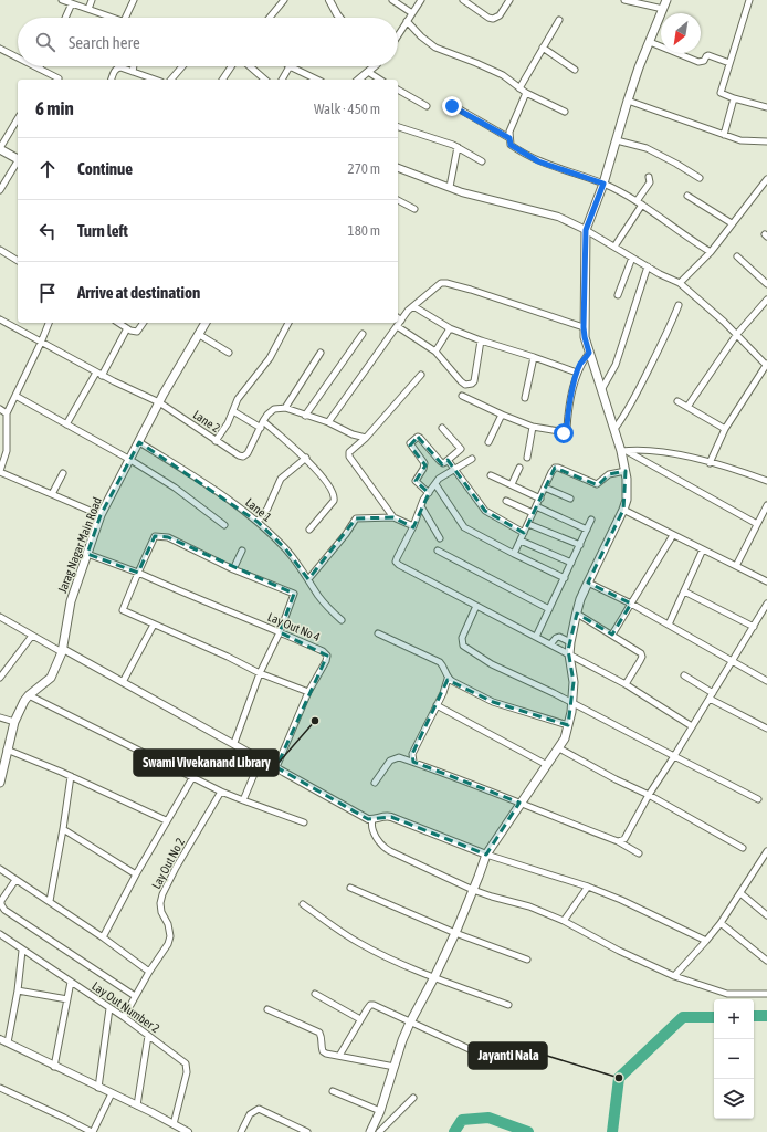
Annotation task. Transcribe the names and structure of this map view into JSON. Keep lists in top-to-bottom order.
{
  "streets": {
    "main road": ["Jarag Nagar Main Road"],
    "street": [
      "Lane 2",
      "Lane 1",
      "Lay Out No 4",
      "Lay Out No 2",
      "Lay Out Number 2"
    ]
  },
  "crossings": [
    ["Lane 2", "Jarag Nagar Main Road"],
    ["Lane 1", "Jarag Nagar Main Road"],
    ["Jarag Nagar Main Road", "Lay Out No 4"]
  ],
  "places": ["Swami Vivekanand Library", "Jayanti Nala"],
  "north": "bottom left",
  "page": {
    "search": "Search here",
    "heading": ["6 min", "Walk · 450 m"],
    "list": [
      ["Continue", "270 m"],
      ["Turn left", "180 m"],
      "Arrive at destination"
    ],
    "map_buttons": ["+", "−"]
  }
}
